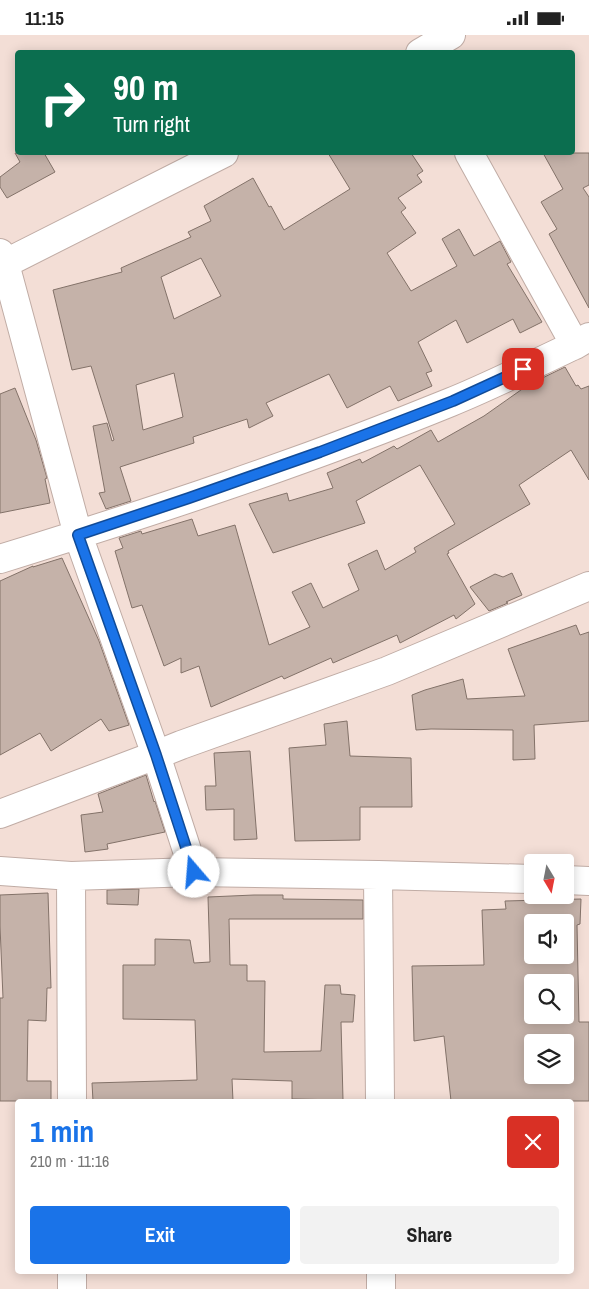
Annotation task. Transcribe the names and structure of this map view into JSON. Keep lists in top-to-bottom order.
{
  "north": "bottom",
  "page": {
    "status": "11:15",
    "turn": ["90 m", "Turn right"],
    "heading": ["1 min", "210 m · 11:16"],
    "buttons": ["Exit", "Share"]
  }
}
